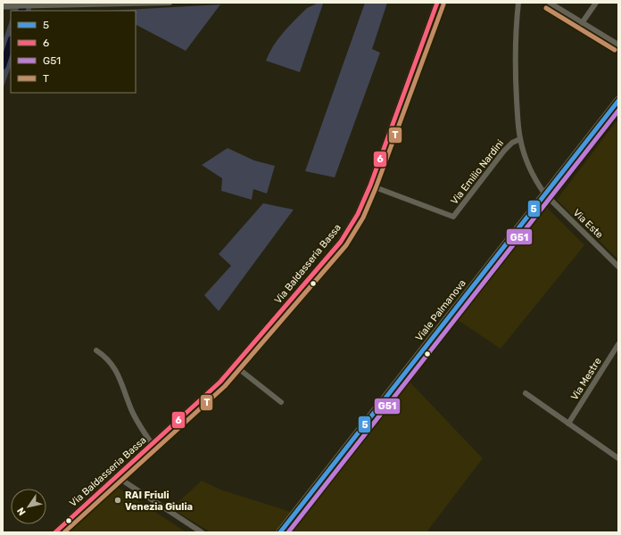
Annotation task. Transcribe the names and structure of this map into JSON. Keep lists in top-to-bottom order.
{
  "streets": {
    "main road": ["Viale Palmanova"],
    "street": [
      "Via Emilio Nardini",
      "Via Este",
      "Via Baldasseria Bassa",
      "Via Mestre"
    ]
  },
  "crossings": [
    ["Via Emilio Nardini", "Via Baldasseria Bassa"],
    ["Via Este", "Viale Palmanova"]
  ],
  "places": ["RAI Friuli Venezia Giulia"],
  "lines": [
    "transit line 6",
    "transit line T",
    "transit line 5",
    "transit line G51"
  ],
  "legend": [
    "5",
    "6",
    "G51",
    "T"
  ],
  "north": "bottom left"
}
